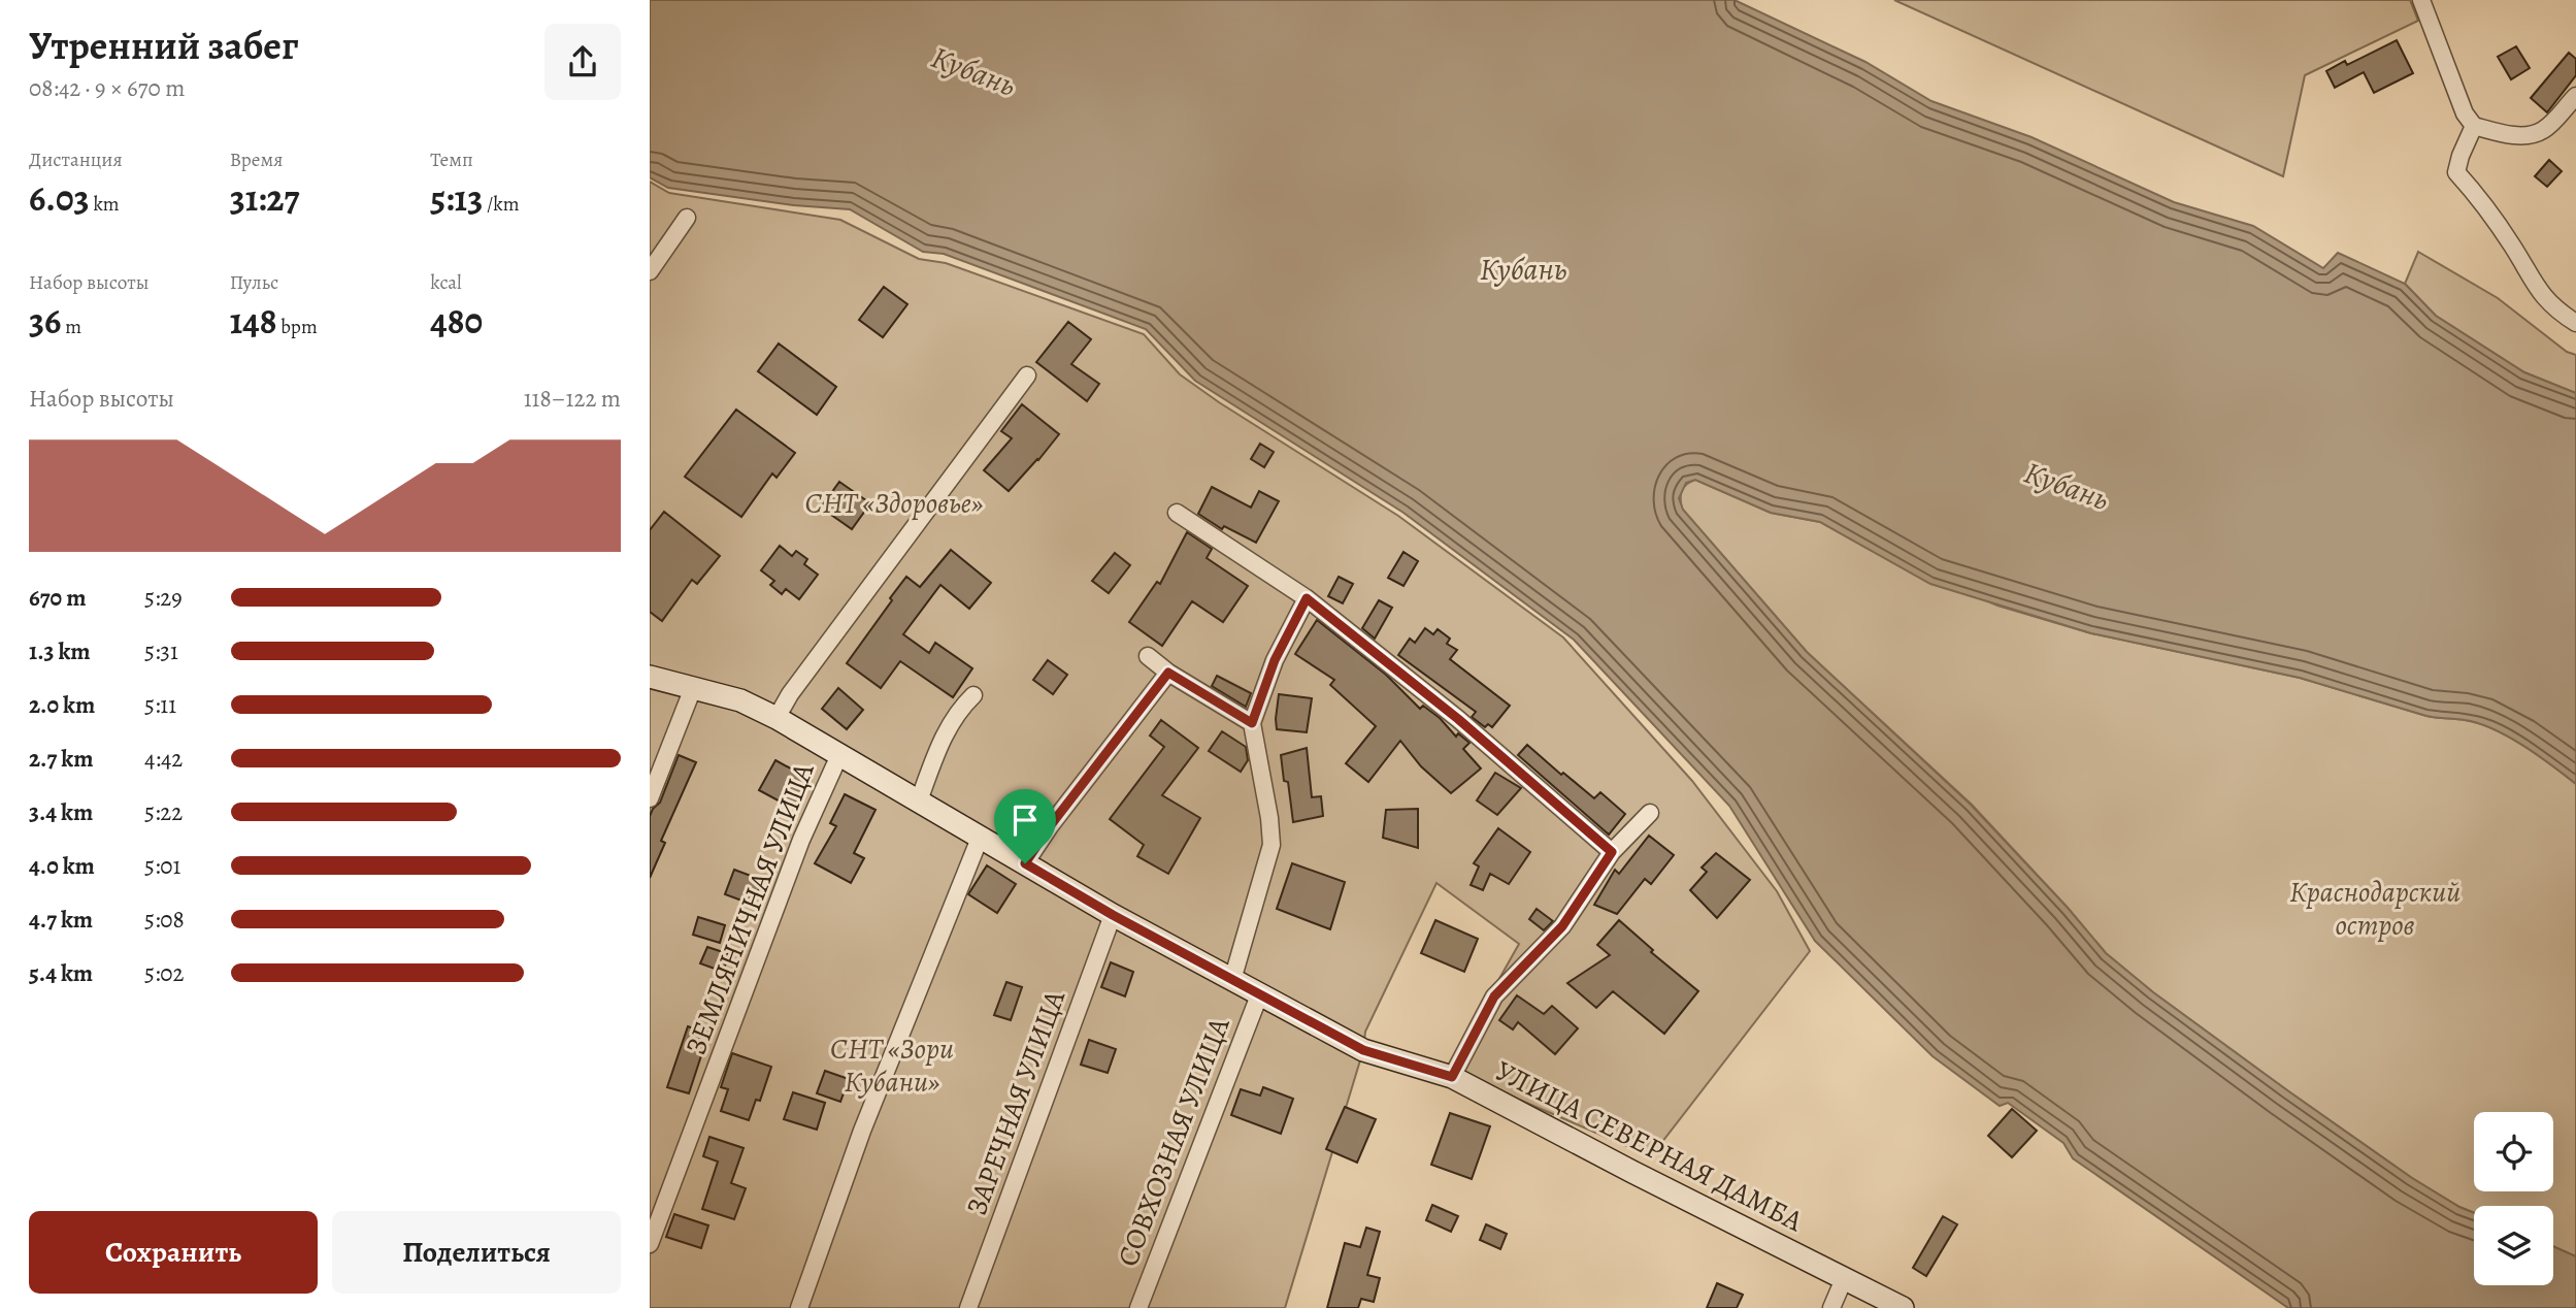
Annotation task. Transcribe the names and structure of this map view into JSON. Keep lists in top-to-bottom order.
{
  "streets": {
    "street": [
      "ЗЕМЛЯНИЧНАЯ УЛИЦА",
      "ЗАРЕЧНАЯ УЛИЦА",
      "СОВХОЗНАЯ УЛИЦА",
      "УЛИЦА СЕВЕРНАЯ ДАМБА"
    ]
  },
  "crossings": [
    ["ЗЕМЛЯНИЧНАЯ УЛИЦА", "УЛИЦА СЕВЕРНАЯ ДАМБА"],
    ["ЗАРЕЧНАЯ УЛИЦА", "УЛИЦА СЕВЕРНАЯ ДАМБА"],
    ["СОВХОЗНАЯ УЛИЦА", "УЛИЦА СЕВЕРНАЯ ДАМБА"]
  ],
  "water": ["Кубань"],
  "parks": ["СНТ «Здоровье»", "Краснодарский остров", "СНТ «Зори Кубани»"],
  "page": {
    "heading": ["Утренний забег", "08:42 · 9 × 670 m"],
    "stats": [
      ["Дистанция", "6.03 km"],
      ["Время", "31:27"],
      ["Темп", "5:13 /km"],
      ["Набор высоты", "36 m"],
      ["Пульс", "148 bpm"],
      ["kcal", "480"]
    ],
    "chart": ["Набор высоты", "118–122 m"],
    "list": [
      {
        "name": "670 m",
        "note": "5:29"
      },
      {
        "name": "1.3 km",
        "note": "5:31"
      },
      {
        "name": "2.0 km",
        "note": "5:11"
      },
      {
        "name": "2.7 km",
        "note": "4:42"
      },
      {
        "name": "3.4 km",
        "note": "5:22"
      },
      {
        "name": "4.0 km",
        "note": "5:01"
      },
      {
        "name": "4.7 km",
        "note": "5:08"
      },
      {
        "name": "5.4 km",
        "note": "5:02"
      }
    ],
    "buttons": ["Сохранить", "Поделиться"]
  }
}
